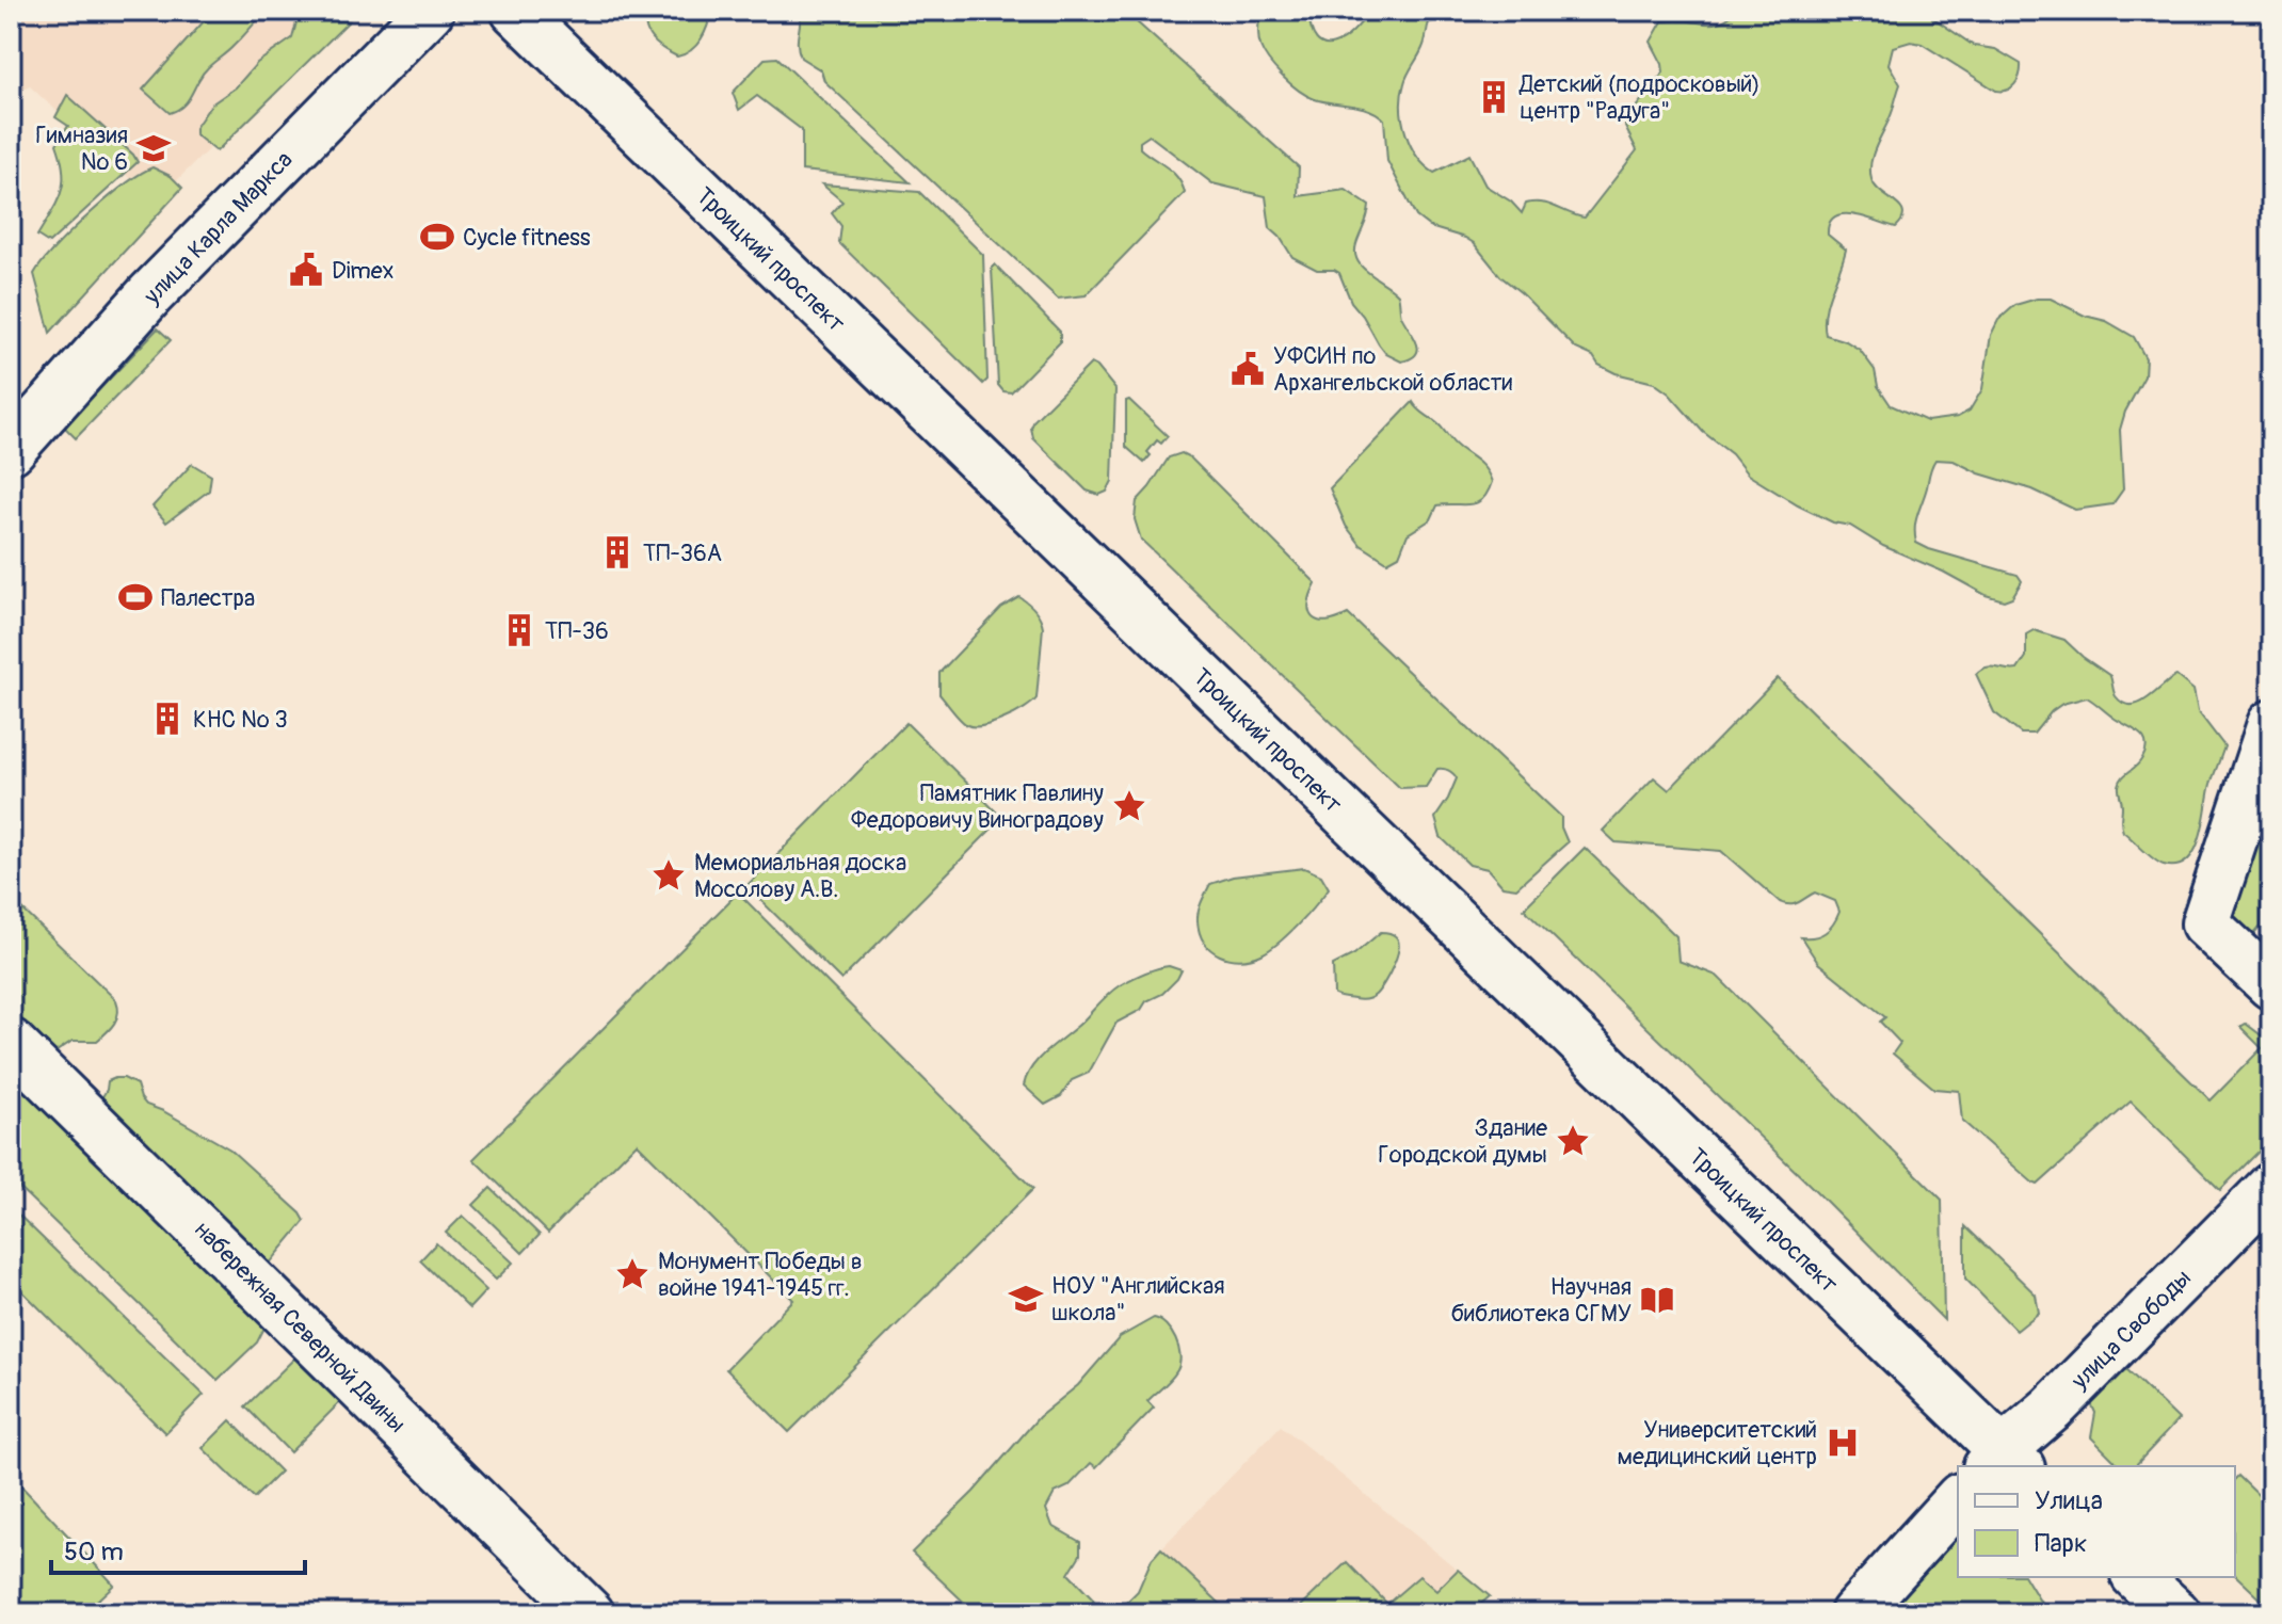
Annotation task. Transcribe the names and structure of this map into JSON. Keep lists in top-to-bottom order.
{
  "streets": {
    "street": [
      "улица Карла Маркса",
      "Троицкий проспект",
      "набережная Северной Двины",
      "улица Свободы"
    ]
  },
  "crossings": [
    ["Троицкий проспект", "улица Свободы"]
  ],
  "places": {
    "building": [
      "Детский (подросковый) центр \"Радуга\"",
      "ТП-36А",
      "ТП-36",
      "КНС № 3"
    ],
    "school or university": ["Гимназия № 6", "НОУ \"Английская школа\""],
    "sports": ["Cycle fitness", "Палестра"],
    "public building": ["Dimex", "УФСИН по Архангельской области"],
    "place": [
      "Памятник Павлину Федоровичу Виноградову",
      "Мемориальная доска Мосолову А.В.",
      "Здание Городской думы",
      "Монумент Победы в войне 1941-1945 гг."
    ],
    "library": ["Научная библиотека СГМУ"],
    "hospital": ["Университетский медицинский центр"]
  },
  "legend": ["Улица", "Парк"],
  "scale_bar": "50 m"
}
